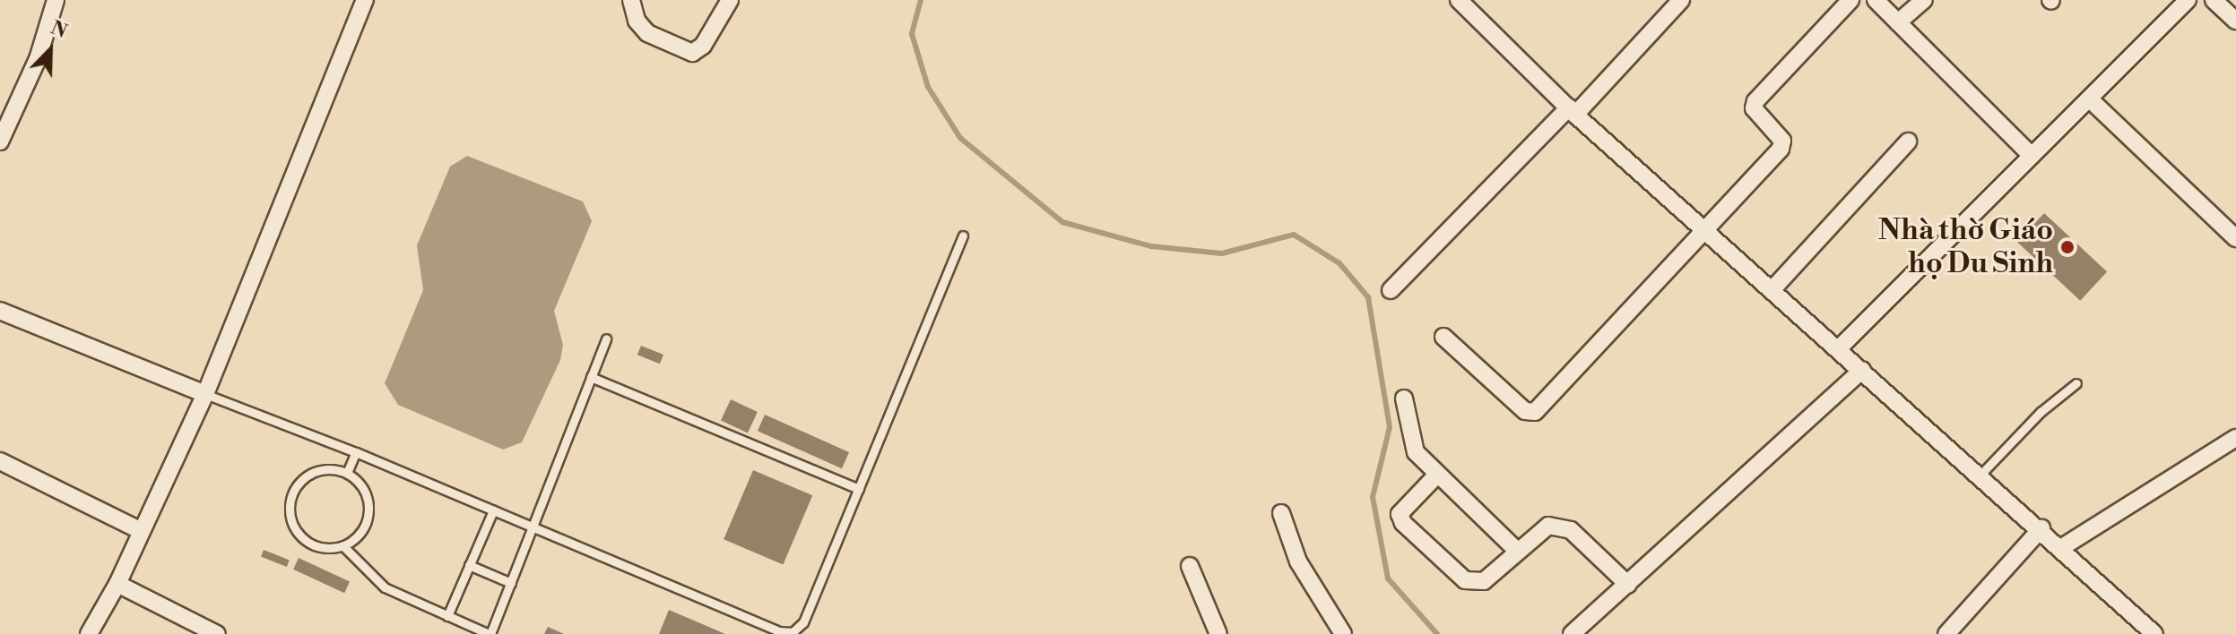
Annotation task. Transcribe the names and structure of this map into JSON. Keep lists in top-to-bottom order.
{
  "places": ["Nhà thờ Giáo họ Du Sinh"],
  "north": "top right"
}
